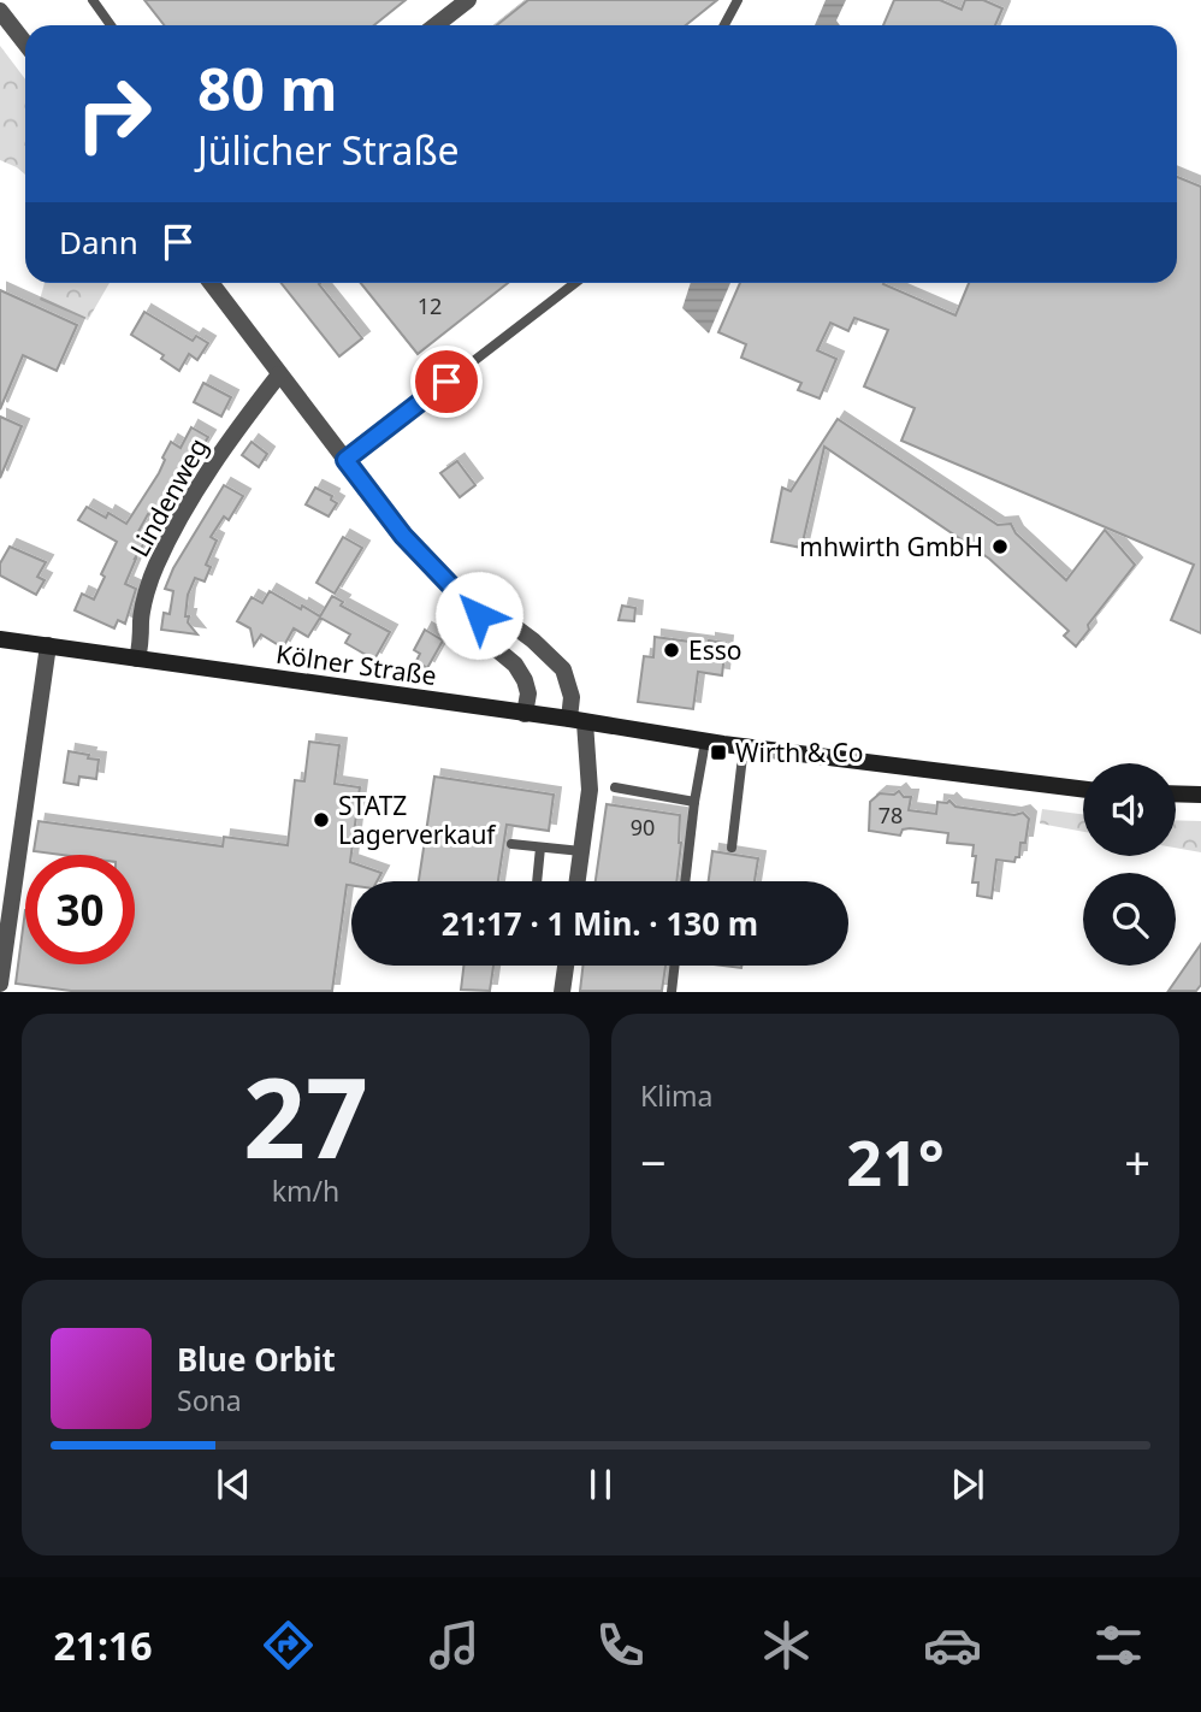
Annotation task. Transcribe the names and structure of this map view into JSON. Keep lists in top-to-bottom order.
{
  "streets": {
    "main road": ["Kölner Straße"],
    "street": ["Lindenweg"]
  },
  "crossings": [
    ["Lindenweg", "Kölner Straße"]
  ],
  "places": {
    "other": ["mhwirth GmbH", "Esso", "STATZ Lagerverkauf"],
    "transit": ["Wirth & Co"]
  },
  "house_numbers": ["12", "78", "90"],
  "page": {
    "turn": ["80 m", "Jülicher Straße"],
    "then": "Dann",
    "limit": "30",
    "trip": "21:17 · 1 Min. · 130 m",
    "tile": [
      ["27", "km/h"],
      "Klima"
    ],
    "heat": ["−", "21°", "+"],
    "song": ["Blue Orbit", "Sona"],
    "tabs": "21:16"
  }
}
